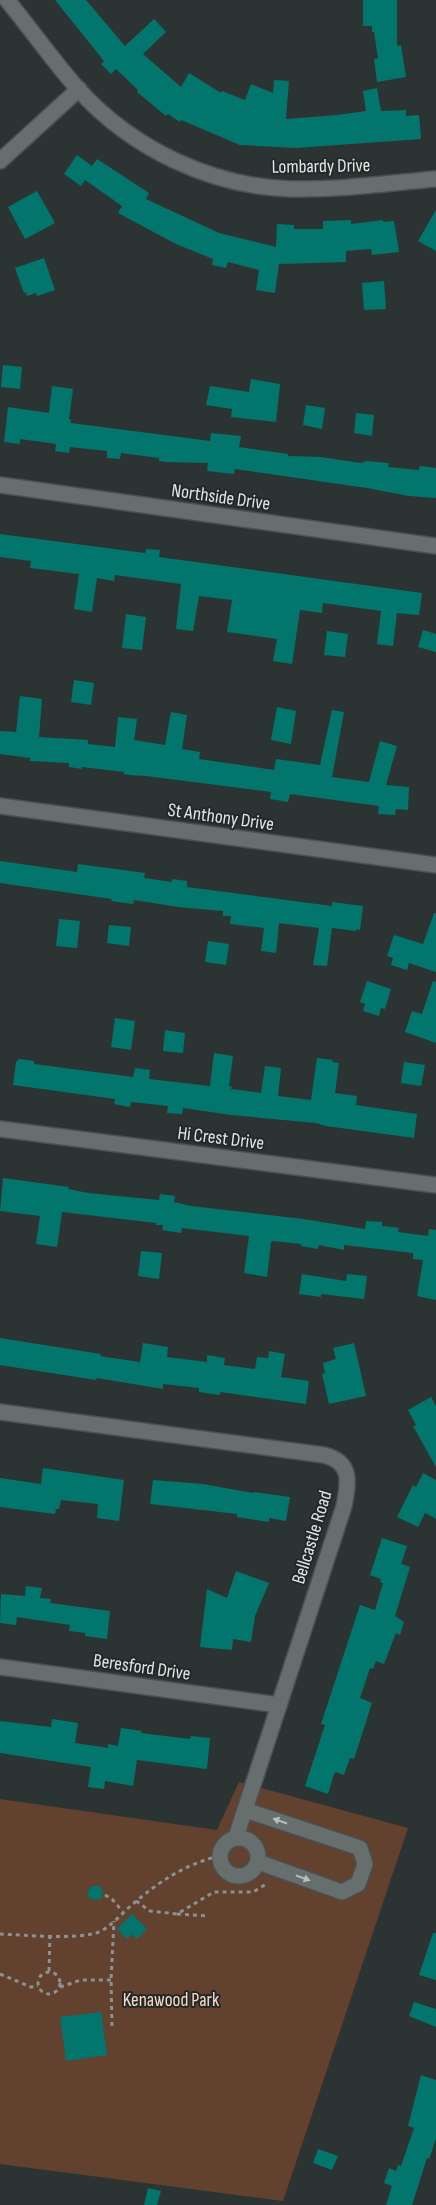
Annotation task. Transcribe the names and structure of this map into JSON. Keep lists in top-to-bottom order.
{
  "streets": {
    "street": [
      "Lombardy Drive",
      "Northside Drive",
      "St Anthony Drive",
      "Hi Crest Drive",
      "Bellcastle Road",
      "Beresford Drive"
    ]
  },
  "crossings": [
    ["Bellcastle Road", "Beresford Drive"]
  ],
  "parks": ["Kenawood Park"]
}
